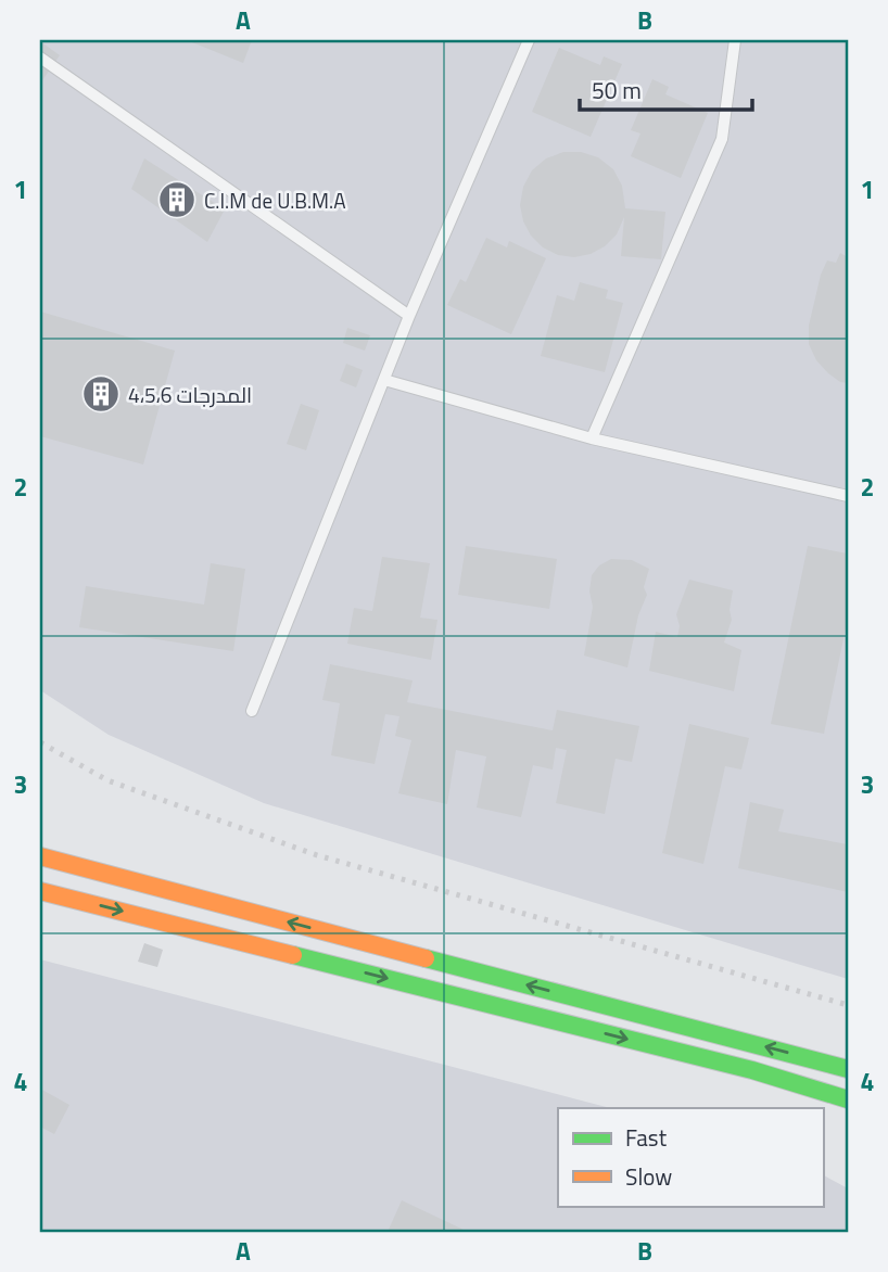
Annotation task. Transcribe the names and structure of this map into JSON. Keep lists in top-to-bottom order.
{
  "places": {
    "building": ["C.I.M de U.B.M.A", "المدرجات 4،5،6"]
  },
  "legend": ["Fast", "Slow"],
  "scale_bar": "50 m",
  "grid": {
    "columns": ["A", "B"],
    "rows": [
      "1",
      "2",
      "3",
      "4"
    ]
  }
}
